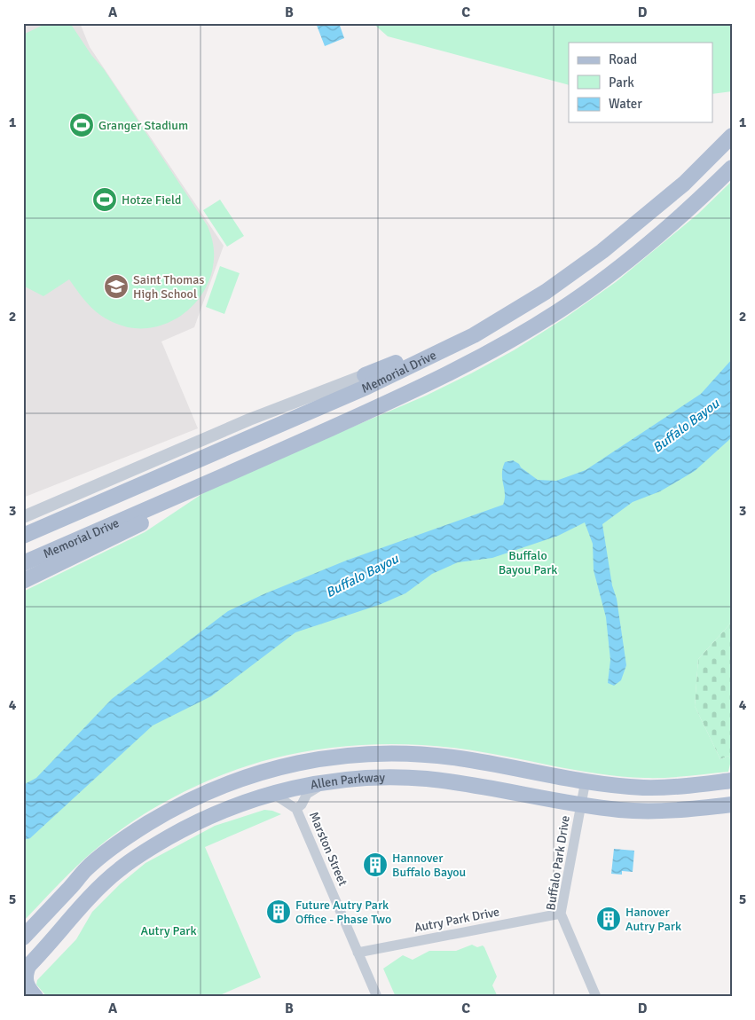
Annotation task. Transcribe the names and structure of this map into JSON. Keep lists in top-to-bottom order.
{
  "streets": {
    "main road": ["Memorial Drive", "Allen Parkway"],
    "street": ["Marston Street", "Buffalo Park Drive", "Autry Park Drive"]
  },
  "crossings": [
    ["Allen Parkway", "Buffalo Park Drive"],
    ["Marston Street", "Autry Park Drive"],
    ["Buffalo Park Drive", "Autry Park Drive"]
  ],
  "water": ["Buffalo Bayou"],
  "parks": ["Buffalo Bayou Park", "Autry Park"],
  "places": {
    "sports": ["Granger Stadium", "Hotze Field"],
    "school or university": ["Saint Thomas High School"],
    "building": ["Hannover Buffalo Bayou", "Future Autry Park Office - Phase Two", "Hanover Autry Park"]
  },
  "legend": ["Road", "Park", "Water"],
  "grid": {
    "columns": [
      "A",
      "B",
      "C",
      "D"
    ],
    "rows": [
      "1",
      "2",
      "3",
      "4",
      "5"
    ]
  }
}
